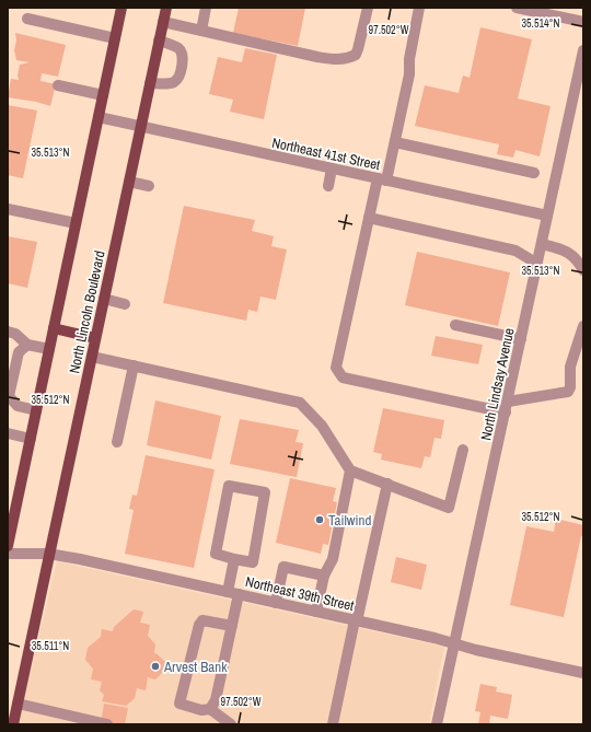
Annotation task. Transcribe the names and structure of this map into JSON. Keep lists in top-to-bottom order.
{
  "streets": {
    "main road": ["North Lincoln Boulevard"],
    "street": ["Northeast 41st Street", "North Lindsay Avenue", "Northeast 39th Street"]
  },
  "crossings": [
    ["Northeast 41st Street", "North Lincoln Boulevard"],
    ["Northeast 41st Street", "North Lindsay Avenue"],
    ["North Lincoln Boulevard", "Northeast 39th Street"],
    ["North Lindsay Avenue", "Northeast 39th Street"]
  ],
  "places": ["Tailwind", "Arvest Bank"],
  "coordinates": [
    "35.514°N",
    "97.502°W",
    "35.513°N",
    "35.512°N",
    "35.511°N"
  ]
}
